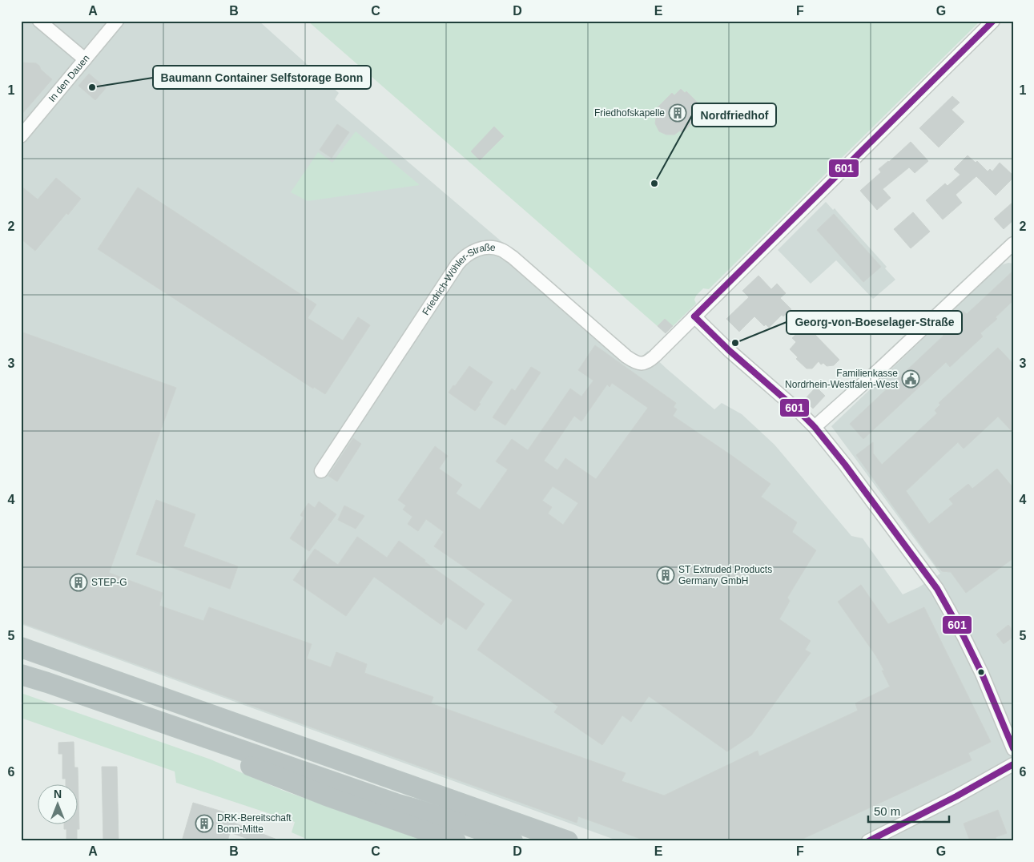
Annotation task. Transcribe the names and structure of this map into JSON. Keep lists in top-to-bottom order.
{
  "streets": {
    "street": ["In den Dauen", "Friedrich-Wöhler-Straße"]
  },
  "places": {
    "other": ["Baumann Container Selfstorage Bonn", "Nordfriedhof", "Georg-von-Boeselager-Straße"],
    "building": [
      "Friedhofskapelle",
      "ST Extruded Products Germany GmbH",
      "STEP-G",
      "DRK-Bereitschaft Bonn-Mitte"
    ],
    "public building": ["Familienkasse Nordrhein-Westfalen-West"]
  },
  "lines": ["transit line 601"],
  "scale_bar": "50 m",
  "north": "top",
  "grid": {
    "columns": [
      "A",
      "B",
      "C",
      "D",
      "E",
      "F",
      "G"
    ],
    "rows": [
      "1",
      "2",
      "3",
      "4",
      "5",
      "6"
    ]
  }
}
